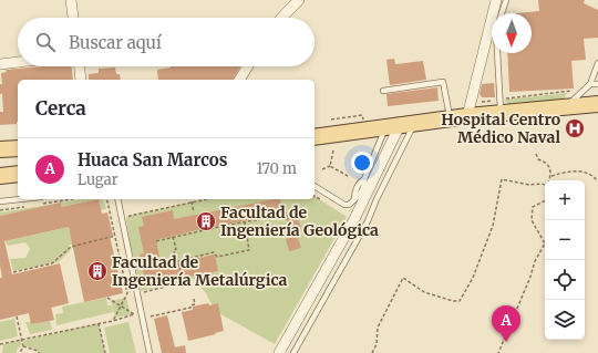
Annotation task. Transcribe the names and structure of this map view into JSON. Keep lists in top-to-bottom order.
{
  "places": {
    "hospital": ["Hospital Centro Médico Naval"],
    "building": ["Facultad de Ingeniería Geológica", "Facultad de Ingeniería Metalúrgica"]
  },
  "north": "bottom",
  "page": {
    "search": "Buscar aquí",
    "heading": "Cerca",
    "list": [
      {
        "mark": "A",
        "name": "Huaca San Marcos",
        "note": "Lugar",
        "value": "170 m"
      }
    ],
    "map_buttons": ["+", "−"],
    "pins": "A"
  }
}
